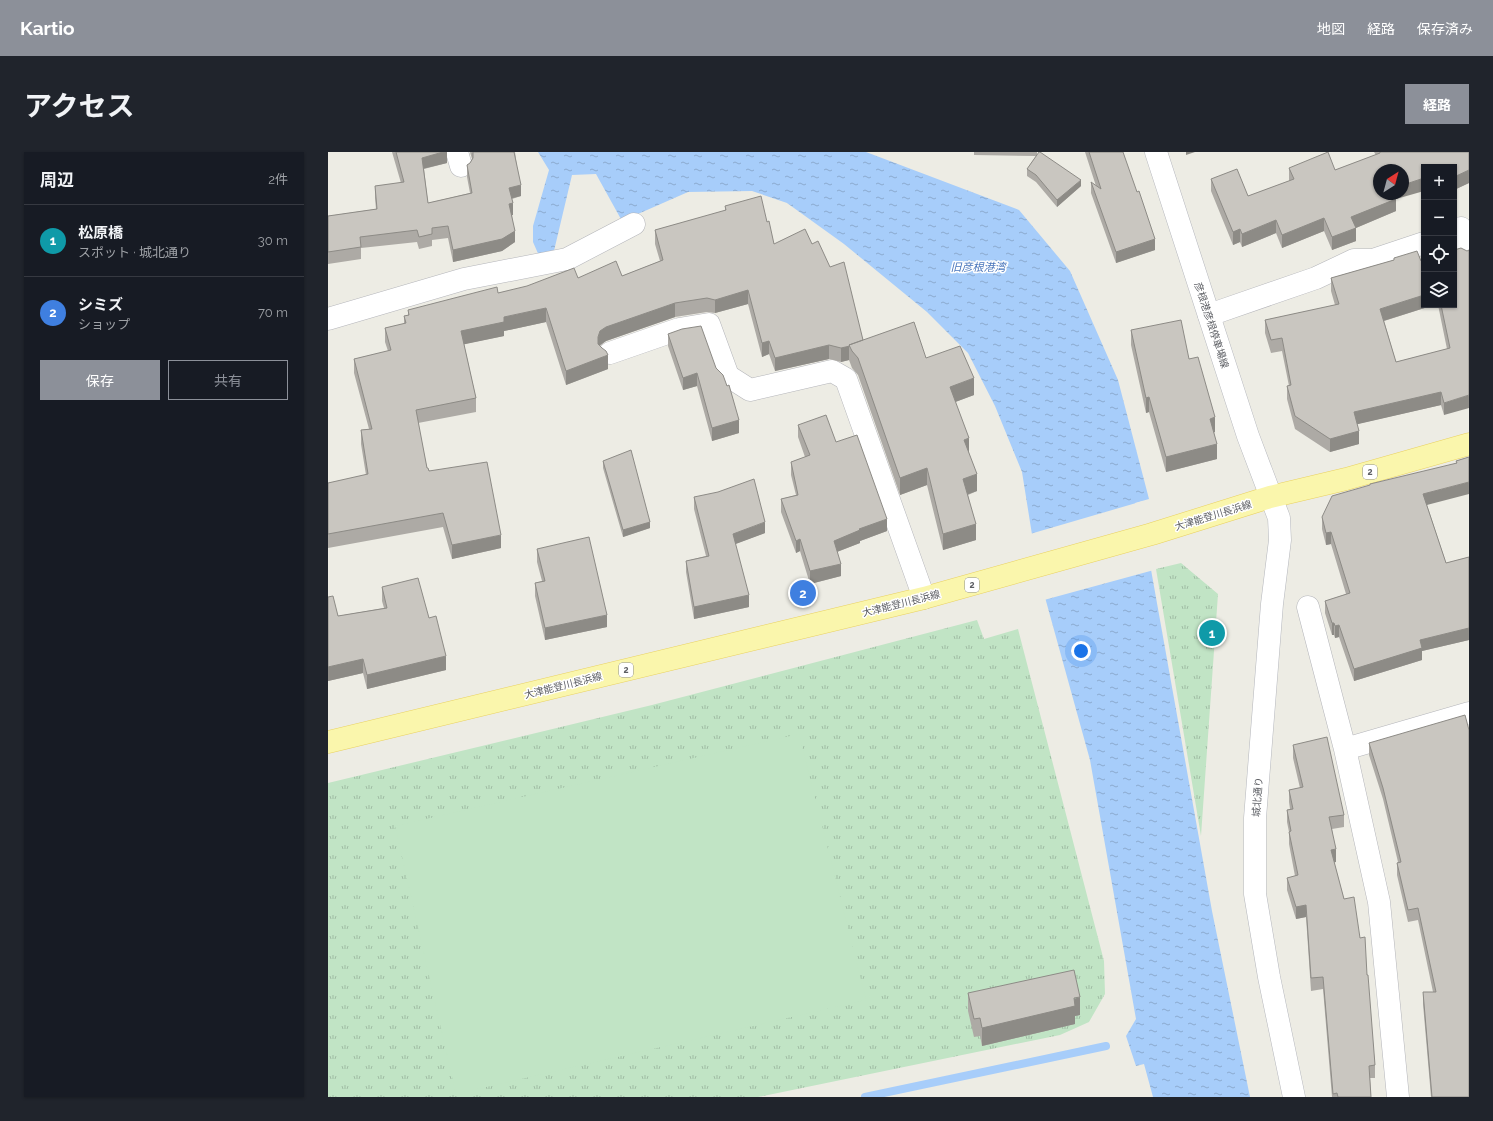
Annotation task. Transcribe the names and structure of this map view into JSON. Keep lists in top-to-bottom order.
{
  "streets": {
    "main road": ["2", "大津能登川長浜線"],
    "street": ["彦根港彦根停車場線", "城北通り"]
  },
  "crossings": [
    ["彦根港彦根停車場線", "大津能登川長浜線"],
    ["彦根港彦根停車場線", "城北通り"],
    ["大津能登川長浜線", "城北通り"]
  ],
  "water": ["旧彦根港湾"],
  "north": "top right",
  "page": {
    "header": "Kartio",
    "nav": ["地図", "経路", "保存済み"],
    "title": "アクセス",
    "buttons": [
      "経路",
      ["保存", "共有"]
    ],
    "heading": ["周辺", "2件"],
    "map_buttons": ["+", "−"],
    "list": [
      {
        "mark": "1",
        "name": "松原橋",
        "note": "スポット · 城北通り",
        "value": "30 m"
      },
      {
        "mark": "2",
        "name": "シミズ",
        "note": "ショップ",
        "value": "70 m"
      }
    ],
    "pins": ["2", "1"]
  }
}
